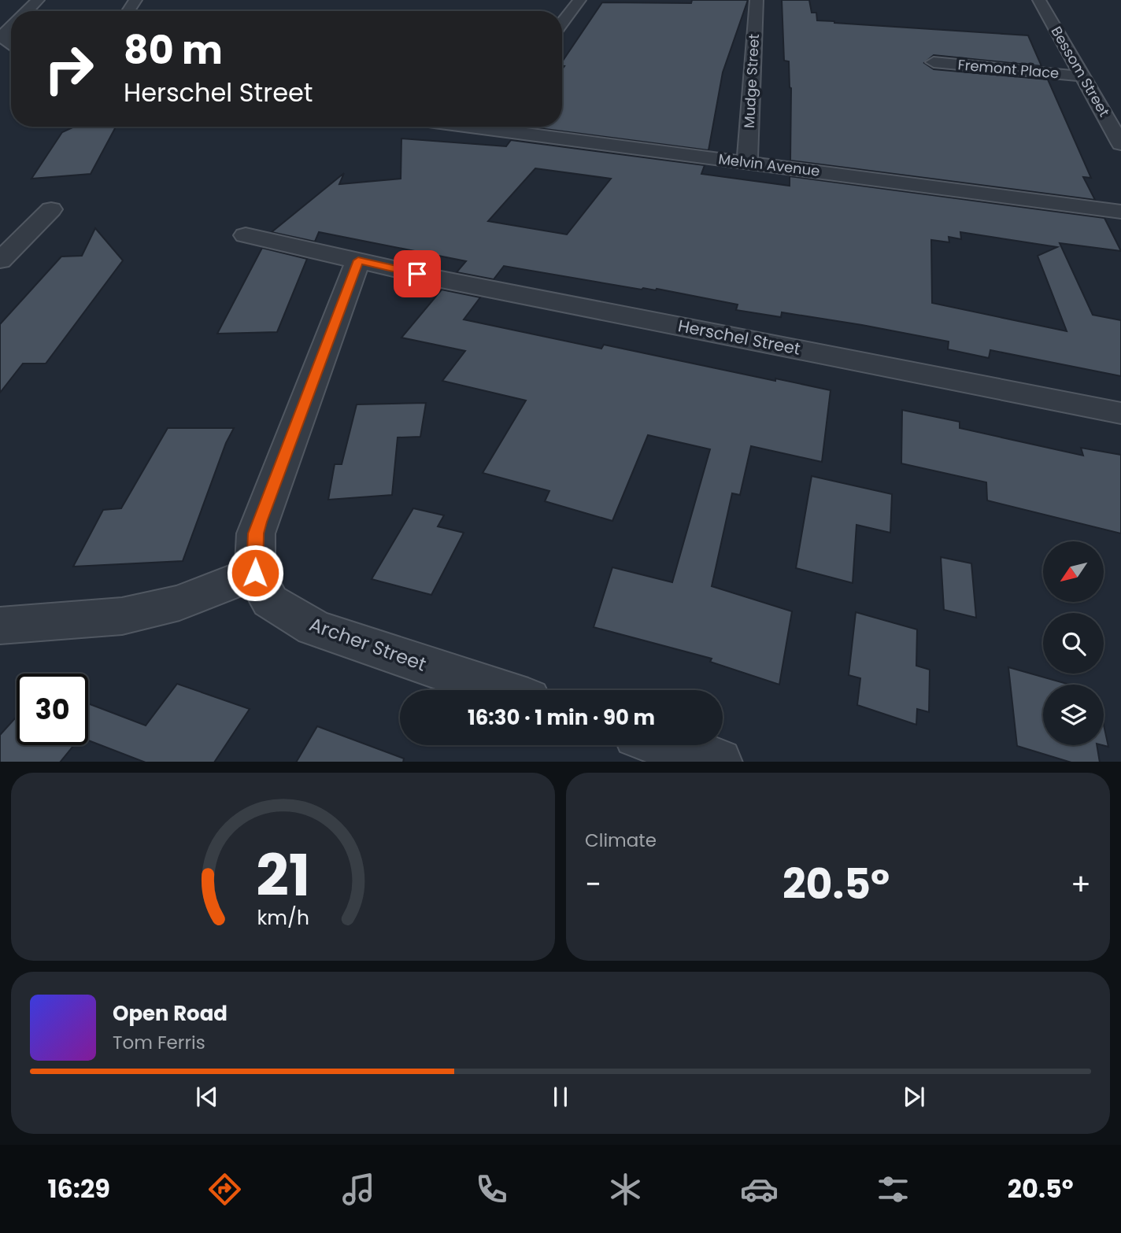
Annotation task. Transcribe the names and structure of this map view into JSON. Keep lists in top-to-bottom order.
{
  "streets": {
    "street": [
      "Fremont Place",
      "Bessom Street",
      "Mudge Street",
      "Melvin Avenue",
      "Herschel Street",
      "Archer Street"
    ]
  },
  "crossings": [
    ["Fremont Place", "Bessom Street"],
    ["Mudge Street", "Melvin Avenue"]
  ],
  "north": "bottom left",
  "page": {
    "turn": ["80 m", "Herschel Street"],
    "limit": "30",
    "trip": "16:30 · 1 min · 90 m",
    "tile": "Climate",
    "heat": ["−", "20.5°", "+"],
    "song": ["Open Road", "Tom Ferris"],
    "tabs": ["16:29", "20.5°"],
    "gauge": ["21", "km/h"]
  }
}
